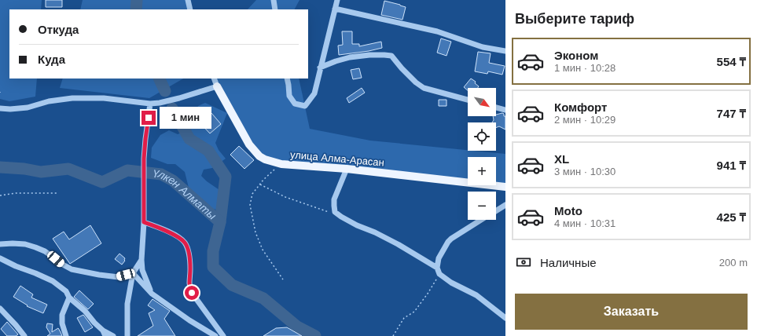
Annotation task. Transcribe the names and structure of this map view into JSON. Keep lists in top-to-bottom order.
{
  "streets": {
    "main road": ["улица Алма-Арасан"]
  },
  "water": ["Үлкен Алматы"],
  "north": "bottom right",
  "page": {
    "heading": "Выберите тариф",
    "banner": ["Откуда", "Куда"],
    "list": [
      {
        "name": "Эконом",
        "note": "1 мин · 10:28",
        "value": "554 ₸"
      },
      {
        "name": "Комфорт",
        "note": "2 мин · 10:29",
        "value": "747 ₸"
      },
      {
        "name": "XL",
        "note": "3 мин · 10:30",
        "value": "941 ₸"
      },
      {
        "name": "Moto",
        "note": "4 мин · 10:31",
        "value": "425 ₸"
      }
    ],
    "map_buttons": ["+", "−"],
    "bubble": "1 мин",
    "pay": ["Наличные", "200 m"],
    "buttons": "Заказать"
  }
}
